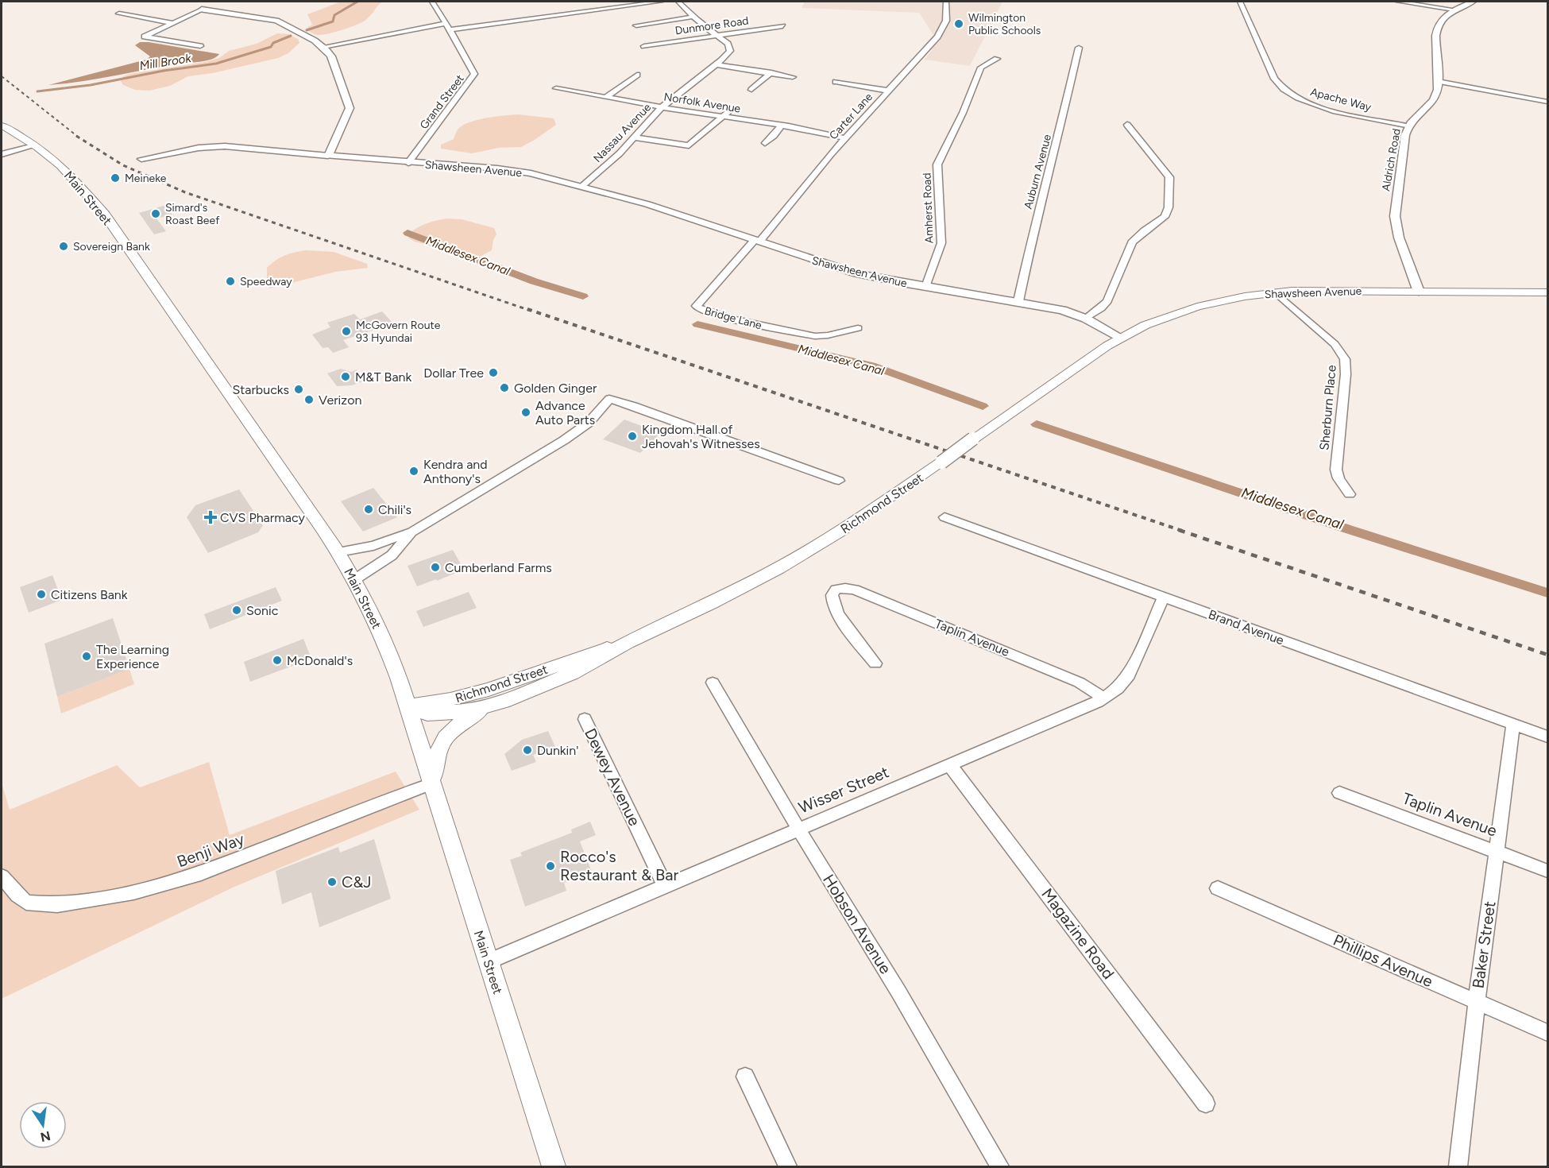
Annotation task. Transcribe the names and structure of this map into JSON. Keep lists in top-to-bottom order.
{
  "streets": {
    "main road": ["Shawsheen Avenue", "Main Street", "Richmond Street"],
    "street": [
      "Dunmore Road",
      "Apache Way",
      "Grand Street",
      "Norfolk Avenue",
      "Carter Lane",
      "Nassau Avenue",
      "Aldrich Road",
      "Auburn Avenue",
      "Amherst Road",
      "Bridge Lane",
      "Sherburn Place",
      "Brand Avenue",
      "Taplin Avenue",
      "Dewey Avenue",
      "Wisser Street",
      "Benji Way",
      "Hobson Avenue",
      "Magazine Road",
      "Baker Street",
      "Phillips Avenue"
    ]
  },
  "crossings": [
    ["Dunmore Road", "Nassau Avenue"],
    ["Apache Way", "Aldrich Road"],
    ["Grand Street", "Shawsheen Avenue"],
    ["Norfolk Avenue", "Carter Lane"],
    ["Norfolk Avenue", "Nassau Avenue"],
    ["Carter Lane", "Shawsheen Avenue"],
    ["Carter Lane", "Bridge Lane"],
    ["Nassau Avenue", "Shawsheen Avenue"],
    ["Aldrich Road", "Shawsheen Avenue"],
    ["Shawsheen Avenue", "Auburn Avenue"],
    ["Shawsheen Avenue", "Amherst Road"],
    ["Shawsheen Avenue", "Bridge Lane"],
    ["Shawsheen Avenue", "Sherburn Place"],
    ["Shawsheen Avenue", "Richmond Street"],
    ["Main Street", "Richmond Street"],
    ["Main Street", "Wisser Street"],
    ["Main Street", "Benji Way"],
    ["Brand Avenue", "Wisser Street"],
    ["Brand Avenue", "Baker Street"],
    ["Taplin Avenue", "Wisser Street"],
    ["Taplin Avenue", "Baker Street"],
    ["Dewey Avenue", "Wisser Street"],
    ["Wisser Street", "Hobson Avenue"],
    ["Wisser Street", "Magazine Road"],
    ["Baker Street", "Phillips Avenue"]
  ],
  "water": ["Mill Brook", "Middlesex Canal"],
  "places": {
    "other": [
      "Wilmington Public Schools",
      "Meineke",
      "Simard's Roast Beef",
      "Sovereign Bank",
      "Speedway",
      "McGovern Route 93 Hyundai",
      "Dollar Tree",
      "M&T Bank",
      "Golden Ginger",
      "Starbucks",
      "Verizon",
      "Advance Auto Parts",
      "Kingdom Hall of Jehovah's Witnesses",
      "Kendra and Anthony's",
      "Chili's",
      "Cumberland Farms",
      "Citizens Bank",
      "Sonic",
      "The Learning Experience",
      "McDonald's",
      "Dunkin'",
      "Rocco's Restaurant & Bar",
      "C&J"
    ],
    "health": ["CVS Pharmacy"]
  },
  "north": "bottom"
}
